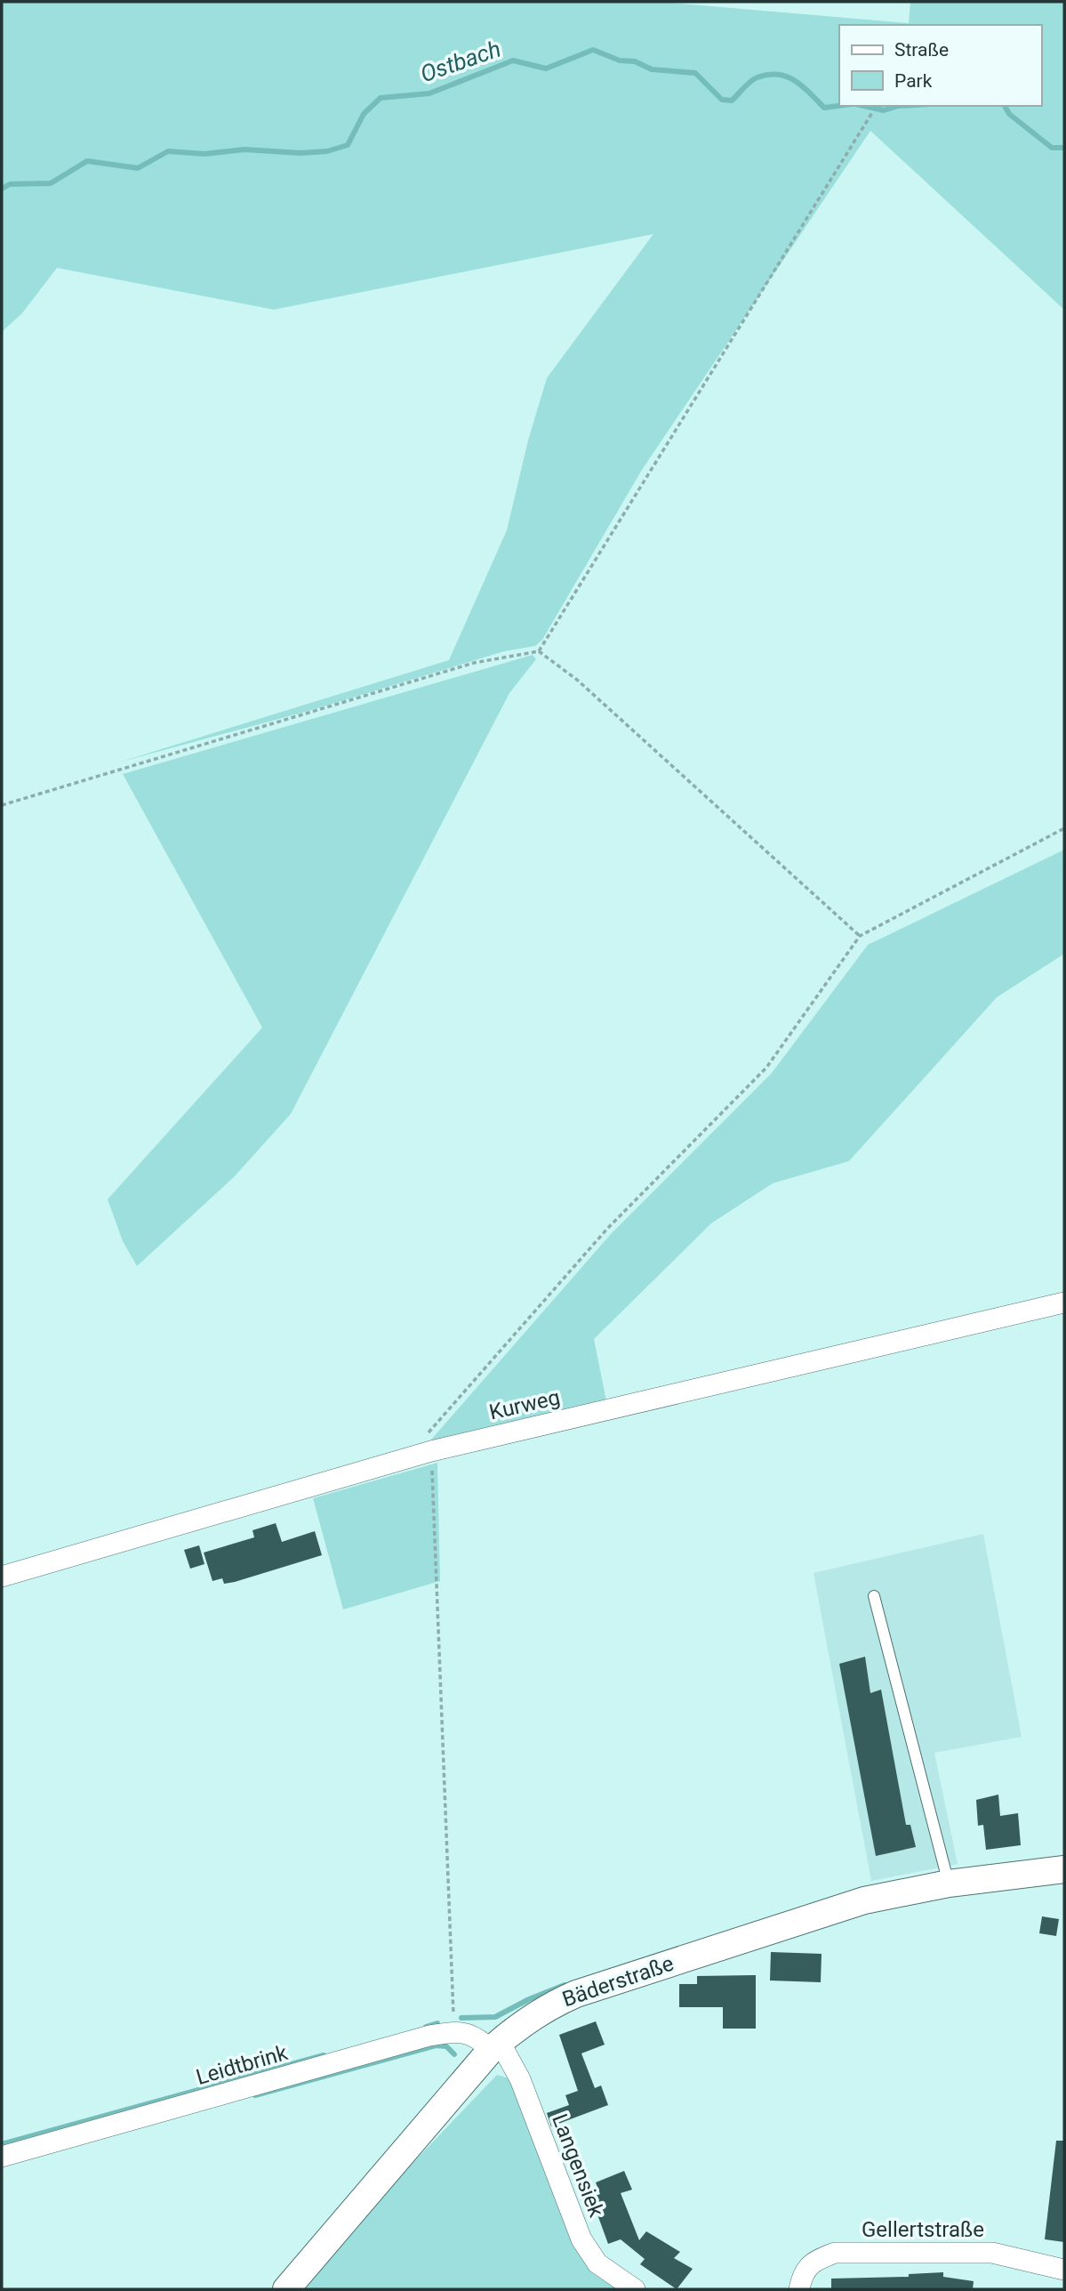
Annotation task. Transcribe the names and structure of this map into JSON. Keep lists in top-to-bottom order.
{
  "streets": {
    "street": [
      "Kurweg",
      "Bäderstraße",
      "Leidtbrink",
      "Langensiek",
      "Gellertstraße"
    ]
  },
  "crossings": [
    ["Bäderstraße", "Leidtbrink"],
    ["Bäderstraße", "Langensiek"],
    ["Leidtbrink", "Langensiek"]
  ],
  "water": ["Ostbach"],
  "legend": ["Straße", "Park"]
}
